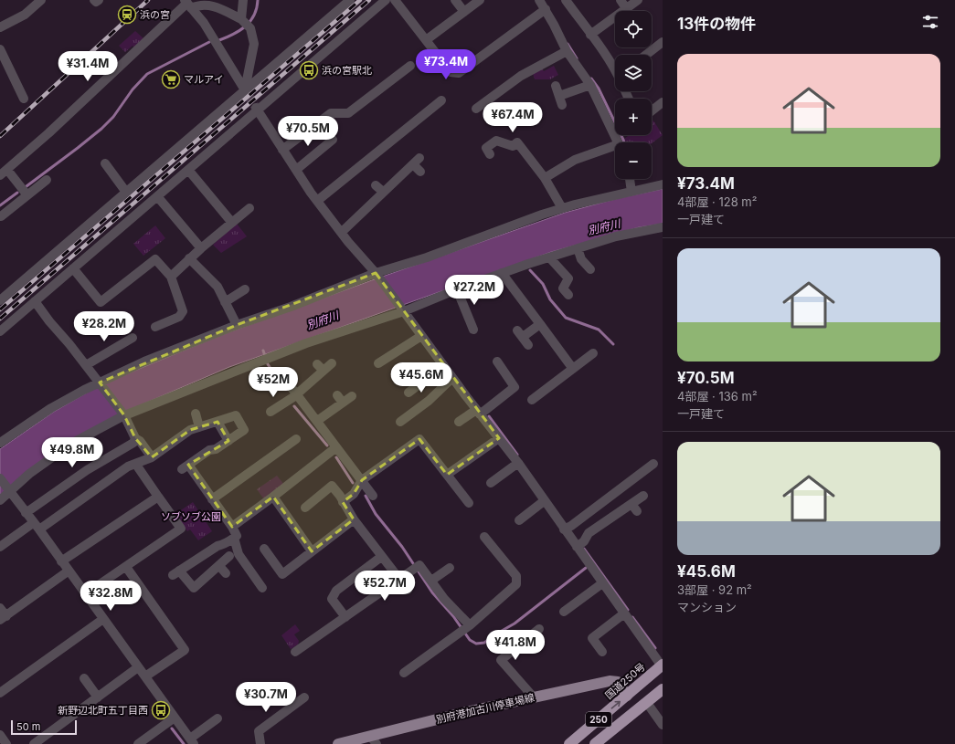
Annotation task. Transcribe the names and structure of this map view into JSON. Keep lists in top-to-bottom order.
{
  "streets": {
    "highway": ["国道250号", "250"],
    "main road": ["別府港加古川停車場線"]
  },
  "crossings": [
    ["国道250号", "別府港加古川停車場線"]
  ],
  "water": ["別府川"],
  "parks": ["ソブソブ公園"],
  "places": {
    "station": ["浜の宮"],
    "bus stop": ["浜の宮駅北", "新野辺北町五丁目西"],
    "supermarket": ["マルアイ"]
  },
  "scale_bar": "50 m",
  "page": {
    "heading": "13件の物件",
    "map_buttons": ["+", "−"],
    "list": [
      {
        "name": "¥73.4M",
        "note": "4部屋 · 128 m² · 一戸建て"
      },
      {
        "name": "¥70.5M",
        "note": "4部屋 · 136 m² · 一戸建て"
      },
      {
        "name": "¥45.6M",
        "note": "3部屋 · 92 m² · マンション"
      }
    ],
    "price": [
      "¥73.4M",
      "¥31.4M",
      "¥67.4M",
      "¥70.5M",
      "¥27.2M",
      "¥28.2M",
      "¥45.6M",
      "¥52M",
      "¥49.8M",
      "¥52.7M",
      "¥32.8M",
      "¥41.8M",
      "¥30.7M"
    ],
    "scale": "50 m"
  }
}
